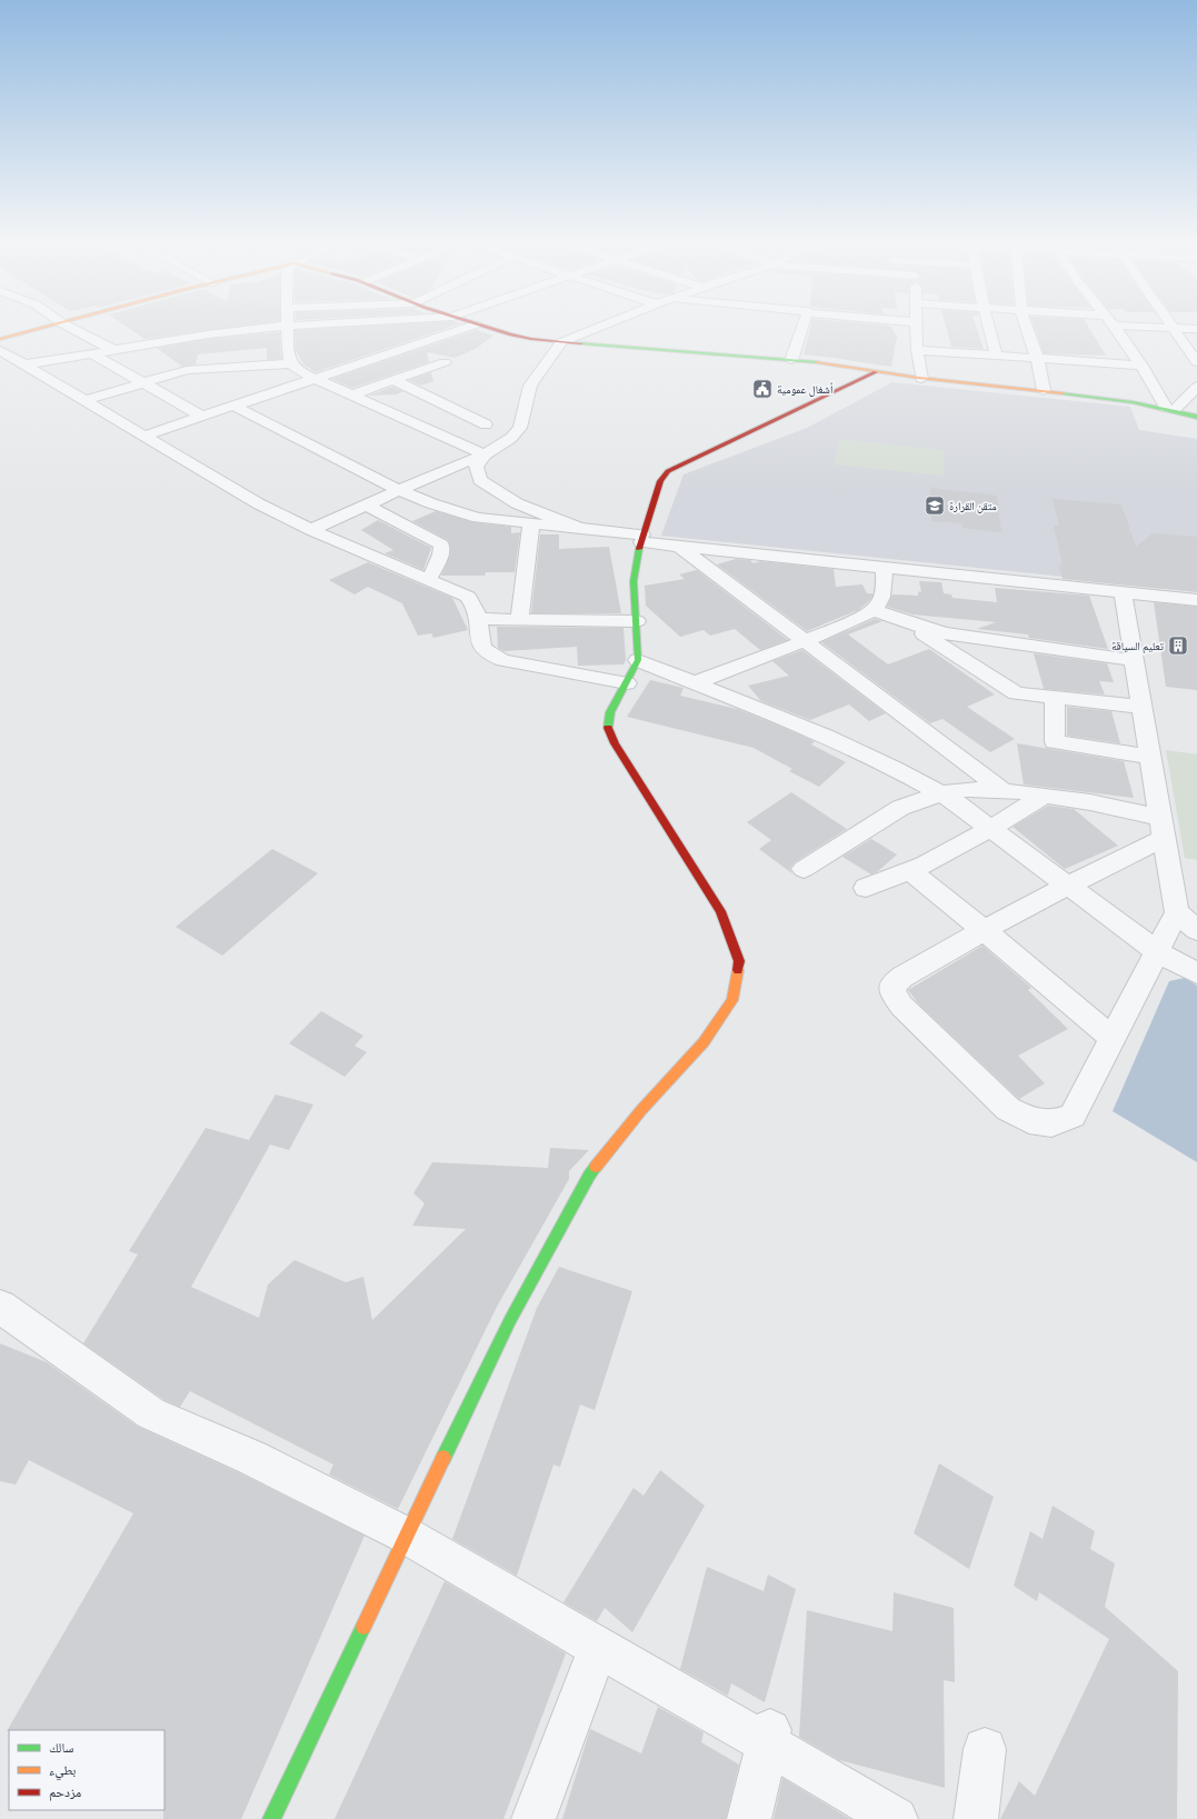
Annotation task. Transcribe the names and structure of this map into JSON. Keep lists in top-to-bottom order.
{
  "places": {
    "public building": ["أشغال عمومية"],
    "school or university": ["متقن القرارة"],
    "building": ["تعليم السياقة"]
  },
  "legend": ["سالك", "بطيء", "مزدحم"]
}
